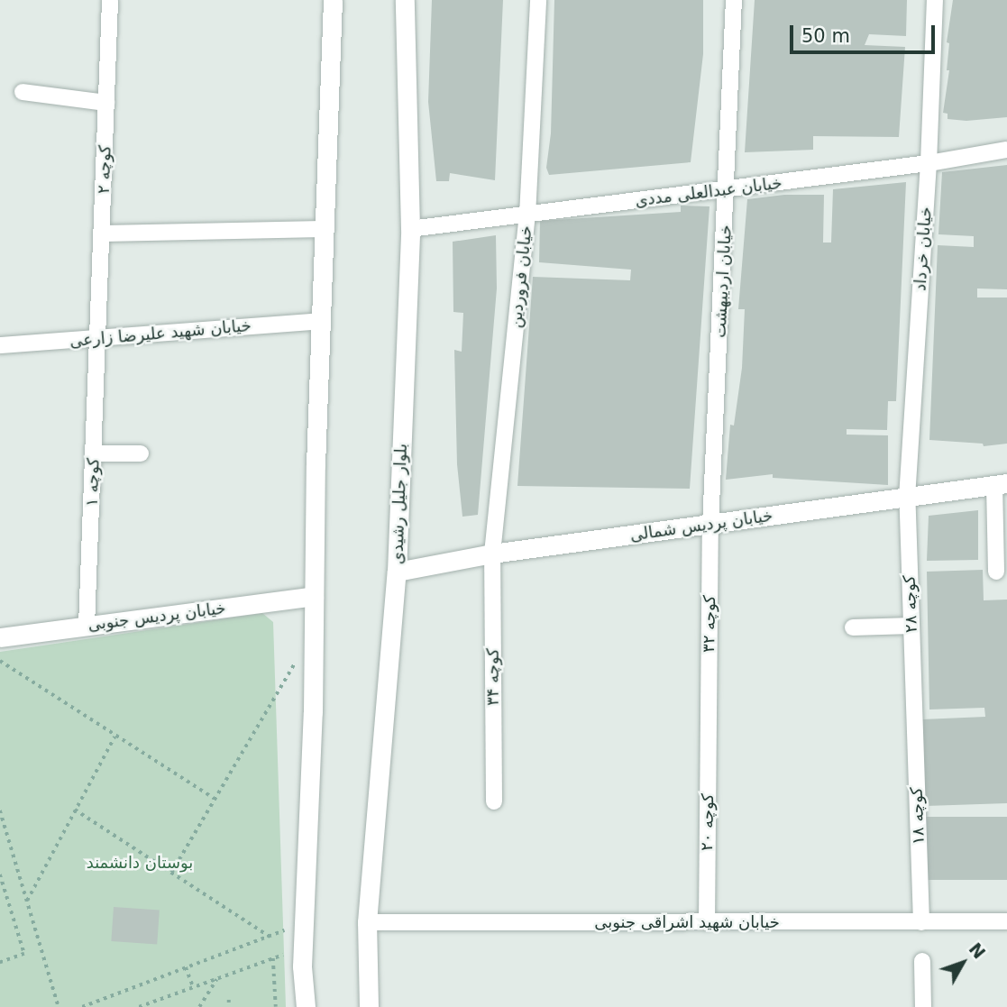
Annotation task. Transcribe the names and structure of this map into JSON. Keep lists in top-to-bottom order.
{
  "streets": {
    "street": [
      "کوچه ۲",
      "خیابان عبدالعلی مددی",
      "خیابان خرداد",
      "خیابان فروردین",
      "خیابان اردیبهشت",
      "خیابان شهید علیرضا زارعی",
      "کوچه ۱",
      "بلوار جلیل رشیدی",
      "خیابان پردیس شمالی",
      "کوچه ۲۸",
      "خیابان پردیس جنوبی",
      "کوچه ۳۲",
      "کوچه ۳۴",
      "کوچه ۱۸",
      "کوچه ۲۰",
      "خیابان شهید اشراقی جنوبی"
    ]
  },
  "crossings": [
    ["کوچه ۲", "خیابان شهید علیرضا زارعی"],
    ["کوچه ۲", "کوچه ۱"],
    ["خیابان عبدالعلی مددی", "خیابان خرداد"],
    ["خیابان عبدالعلی مددی", "خیابان فروردین"],
    ["خیابان عبدالعلی مددی", "خیابان اردیبهشت"],
    ["خیابان عبدالعلی مددی", "بلوار جلیل رشیدی"],
    ["خیابان خرداد", "خیابان پردیس شمالی"],
    ["خیابان خرداد", "کوچه ۲۸"],
    ["خیابان فروردین", "خیابان پردیس شمالی"],
    ["خیابان فروردین", "کوچه ۳۴"],
    ["خیابان اردیبهشت", "خیابان پردیس شمالی"],
    ["خیابان اردیبهشت", "کوچه ۳۲"],
    ["خیابان شهید علیرضا زارعی", "کوچه ۱"],
    ["کوچه ۱", "خیابان پردیس جنوبی"],
    ["بلوار جلیل رشیدی", "خیابان پردیس شمالی"],
    ["بلوار جلیل رشیدی", "خیابان شهید اشراقی جنوبی"],
    ["خیابان پردیس شمالی", "کوچه ۲۸"],
    ["خیابان پردیس شمالی", "کوچه ۳۲"],
    ["خیابان پردیس شمالی", "کوچه ۳۴"],
    ["کوچه ۲۸", "کوچه ۱۸"],
    ["کوچه ۳۲", "کوچه ۲۰"],
    ["کوچه ۱۸", "خیابان شهید اشراقی جنوبی"],
    ["کوچه ۲۰", "خیابان شهید اشراقی جنوبی"]
  ],
  "parks": ["بوستان دانشمند"],
  "scale_bar": "50 m",
  "north": "top right"
}
